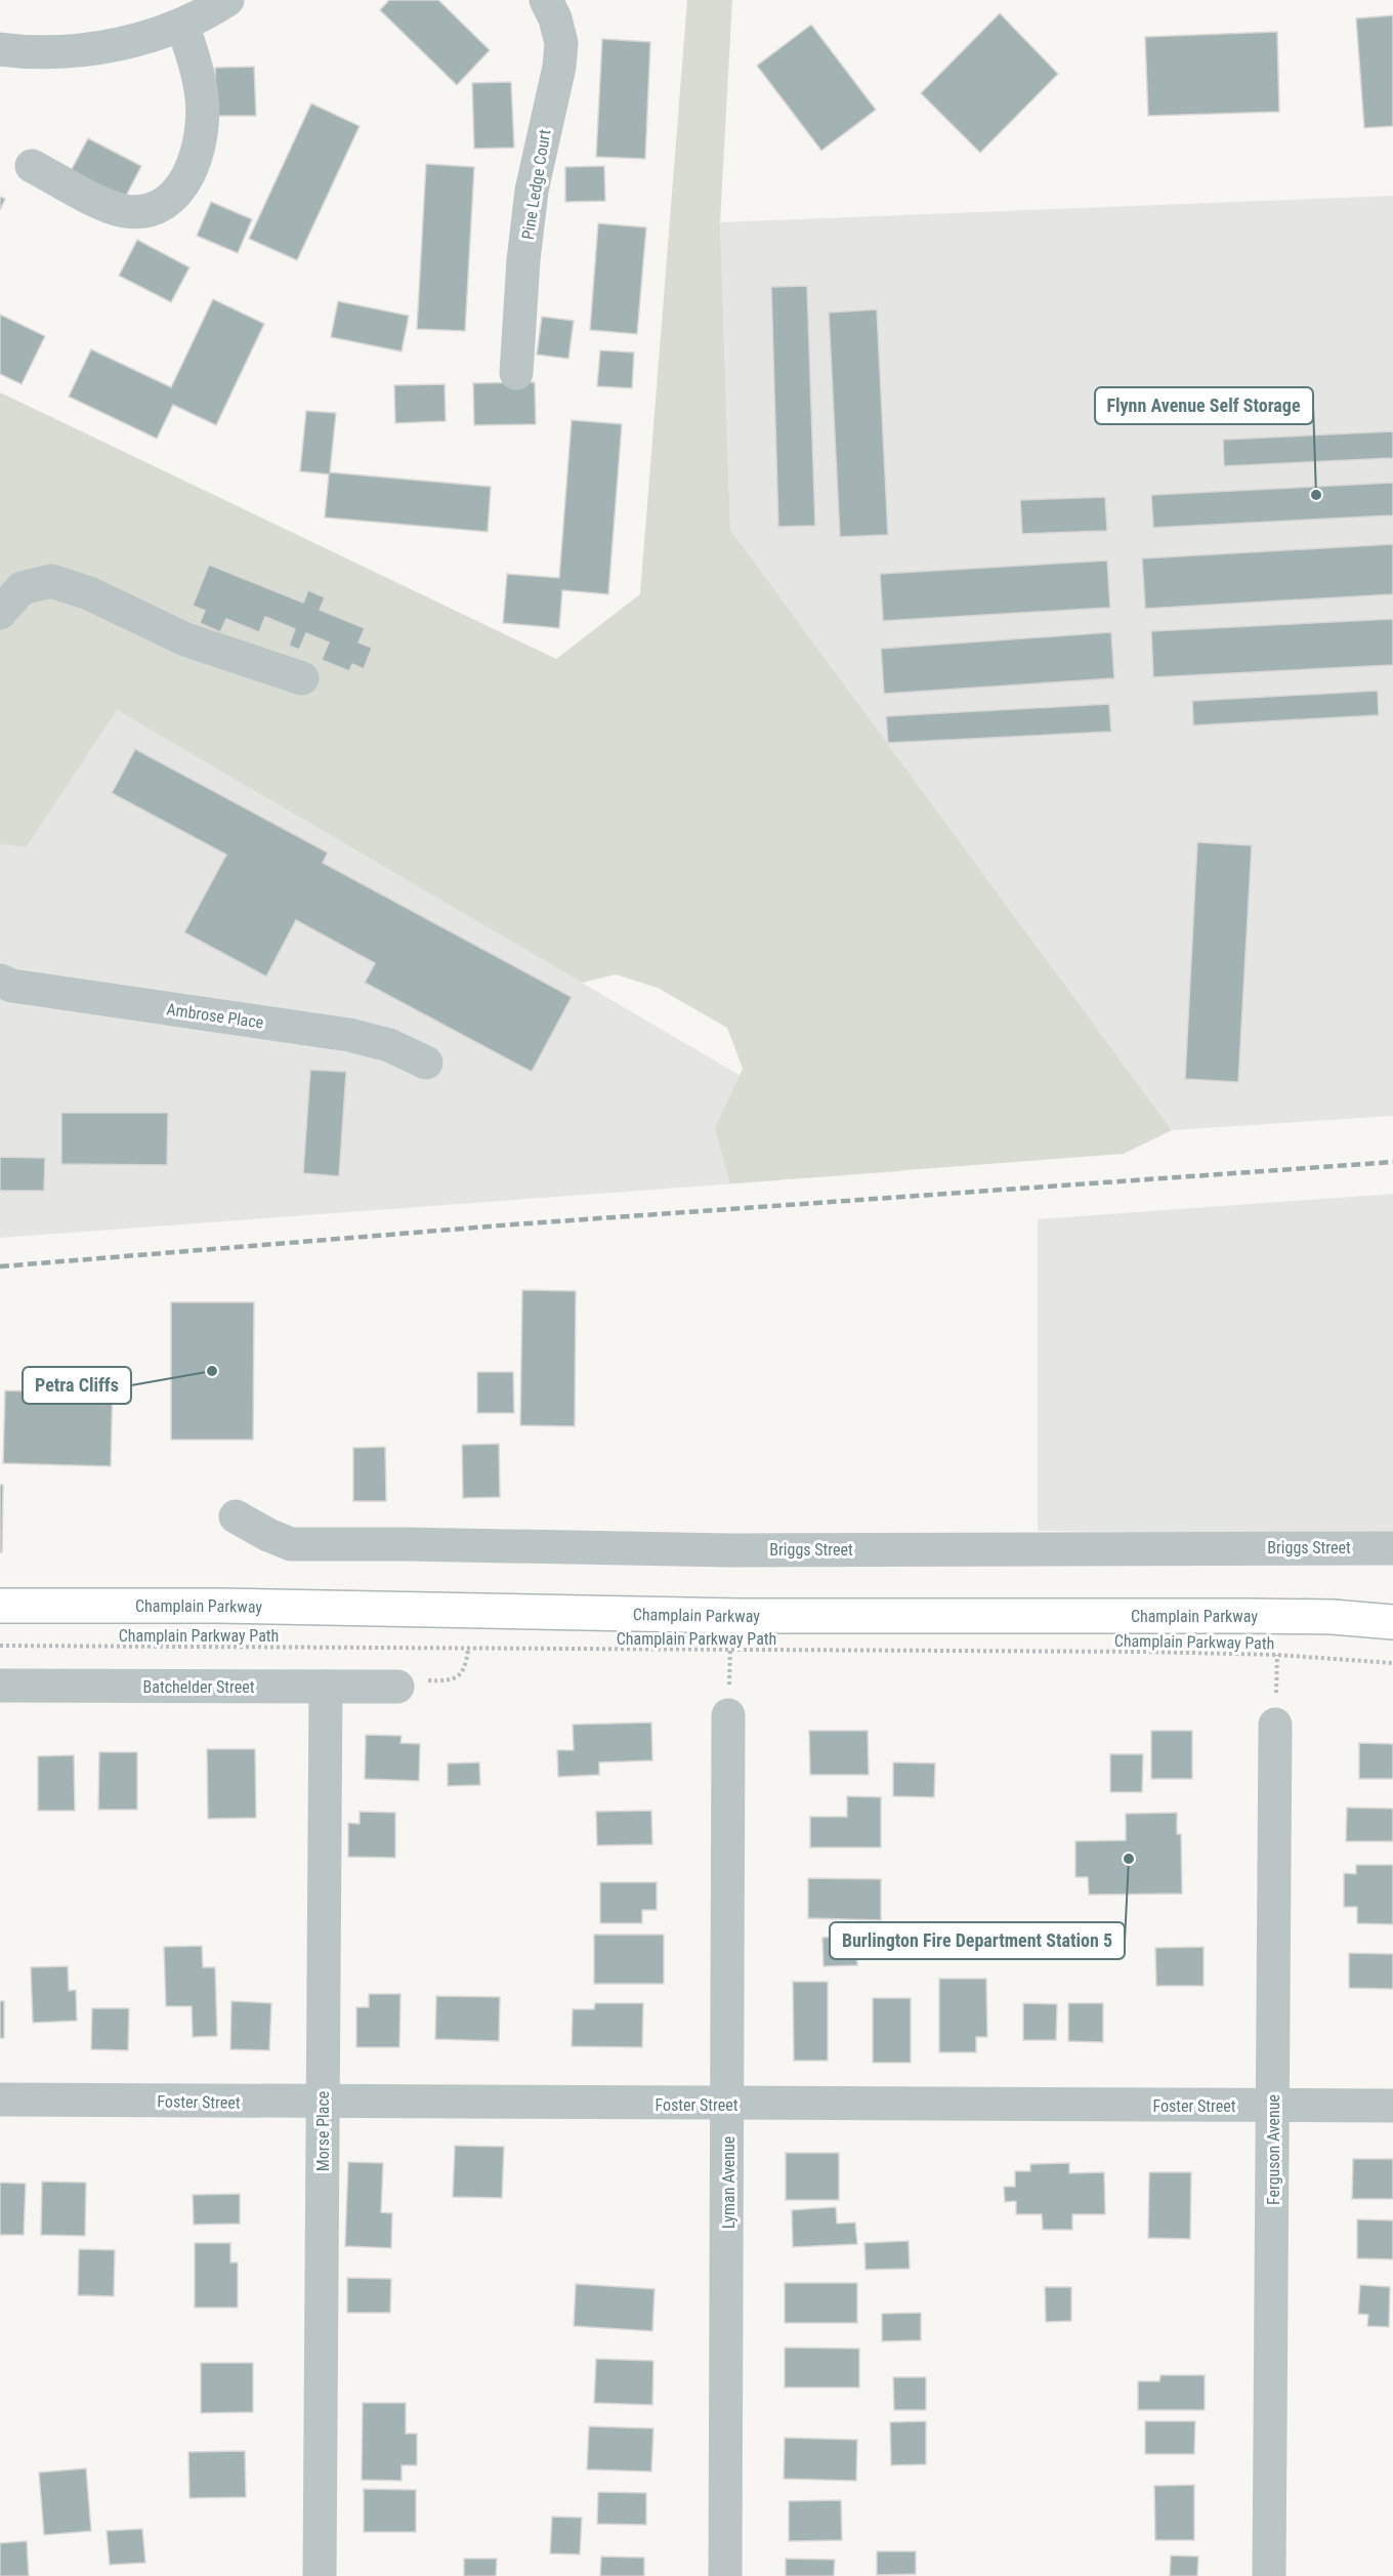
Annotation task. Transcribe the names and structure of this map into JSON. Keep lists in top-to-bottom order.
{
  "streets": {
    "main road": ["Champlain Parkway"],
    "street": [
      "Pine Ledge Court",
      "Ambrose Place",
      "Briggs Street",
      "Batchelder Street",
      "Foster Street",
      "Morse Place",
      "Ferguson Avenue",
      "Lyman Avenue"
    ],
    "path": ["Champlain Parkway Path"]
  },
  "crossings": [
    ["Batchelder Street", "Morse Place"],
    ["Foster Street", "Morse Place"],
    ["Foster Street", "Ferguson Avenue"],
    ["Foster Street", "Lyman Avenue"]
  ],
  "places": ["Flynn Avenue Self Storage", "Petra Cliffs", "Burlington Fire Department Station 5"]
}
